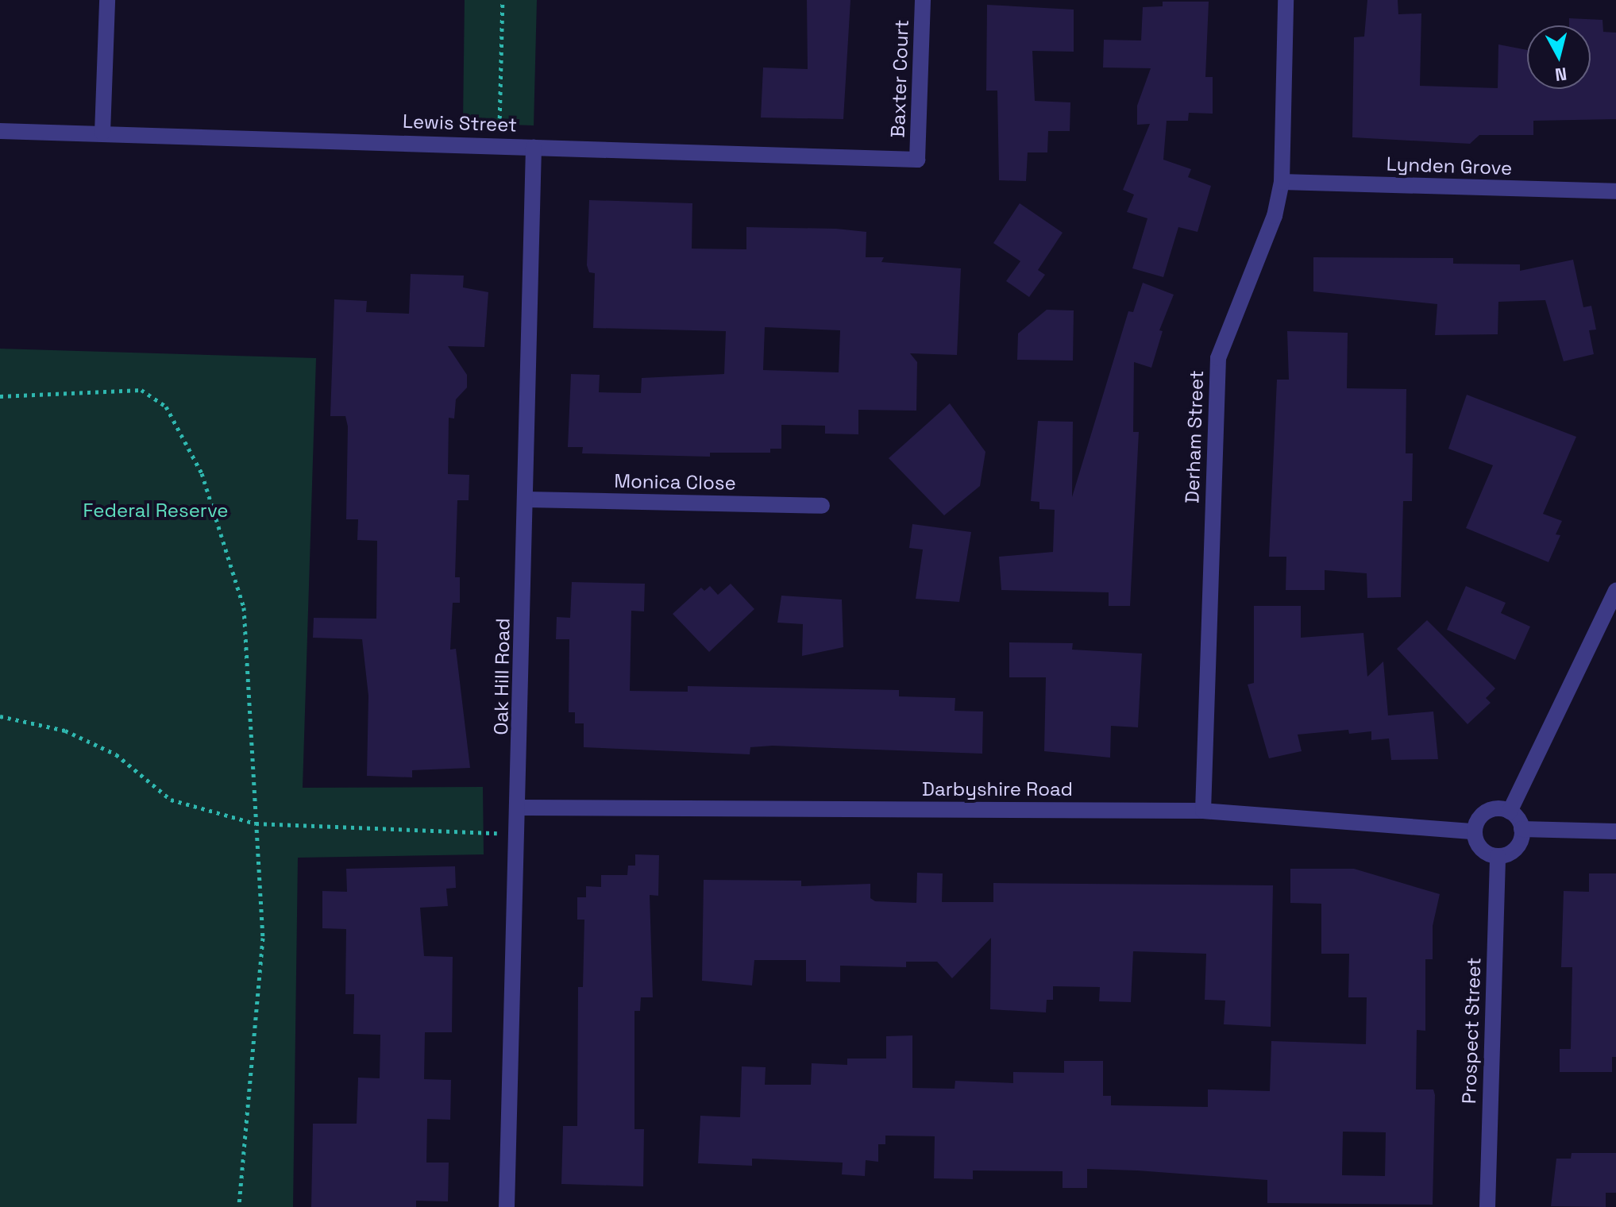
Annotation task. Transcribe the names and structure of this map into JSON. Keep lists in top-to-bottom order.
{
  "streets": {
    "street": [
      "Baxter Court",
      "Lewis Street",
      "Lynden Grove",
      "Derham Street",
      "Monica Close",
      "Oak Hill Road",
      "Darbyshire Road",
      "Prospect Street"
    ]
  },
  "crossings": [
    ["Baxter Court", "Lewis Street"],
    ["Lewis Street", "Oak Hill Road"],
    ["Lynden Grove", "Derham Street"],
    ["Derham Street", "Darbyshire Road"],
    ["Monica Close", "Oak Hill Road"],
    ["Oak Hill Road", "Darbyshire Road"],
    ["Darbyshire Road", "Prospect Street"]
  ],
  "parks": ["Federal Reserve"],
  "north": "bottom"
}
